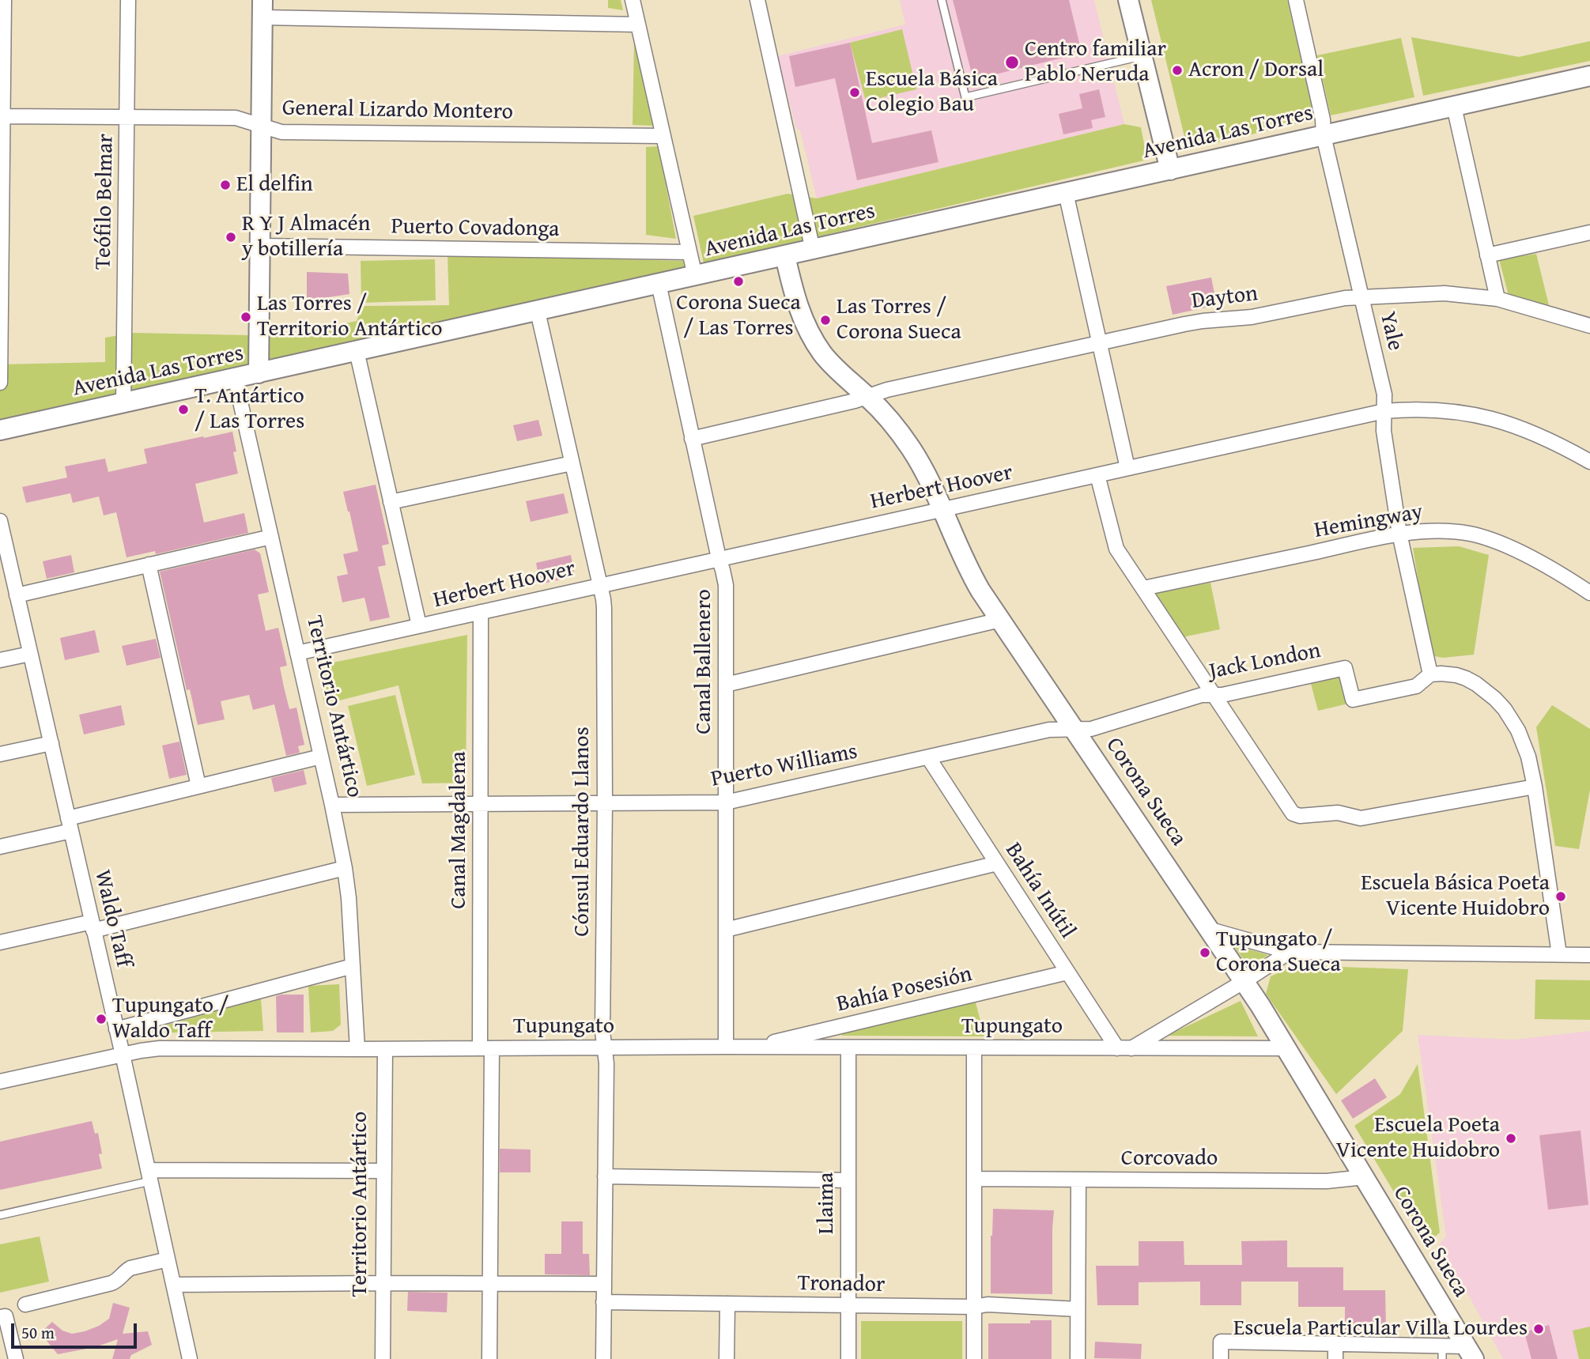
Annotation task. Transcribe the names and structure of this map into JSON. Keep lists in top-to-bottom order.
{
  "streets": {
    "street": [
      "General Lizardo Montero",
      "Avenida Las Torres",
      "Teófilo Belmar",
      "Puerto Covadonga",
      "Dayton",
      "Yale",
      "Herbert Hoover",
      "Hemingway",
      "Canal Ballenero",
      "Jack London",
      "Territorio Antártico",
      "Puerto Williams",
      "Corona Sueca",
      "Canal Magdalena",
      "Cónsul Eduardo Llanos",
      "Bahía Inútil",
      "Waldo Taff",
      "Bahía Posesión",
      "Tupungato",
      "Corcovado",
      "Llaima",
      "Tronador"
    ]
  },
  "crossings": [
    ["General Lizardo Montero", "Teófilo Belmar"],
    ["Avenida Las Torres", "Teófilo Belmar"],
    ["Avenida Las Torres", "Yale"],
    ["Avenida Las Torres", "Canal Ballenero"],
    ["Avenida Las Torres", "Territorio Antártico"],
    ["Avenida Las Torres", "Corona Sueca"],
    ["Avenida Las Torres", "Cónsul Eduardo Llanos"],
    ["Dayton", "Yale"],
    ["Dayton", "Canal Ballenero"],
    ["Dayton", "Corona Sueca"],
    ["Yale", "Herbert Hoover"],
    ["Yale", "Hemingway"],
    ["Yale", "Jack London"],
    ["Herbert Hoover", "Canal Ballenero"],
    ["Herbert Hoover", "Territorio Antártico"],
    ["Herbert Hoover", "Corona Sueca"],
    ["Herbert Hoover", "Canal Magdalena"],
    ["Herbert Hoover", "Cónsul Eduardo Llanos"],
    ["Canal Ballenero", "Puerto Williams"],
    ["Canal Ballenero", "Tupungato"],
    ["Jack London", "Puerto Williams"],
    ["Jack London", "Corona Sueca"],
    ["Territorio Antártico", "Puerto Williams"],
    ["Territorio Antártico", "Tupungato"],
    ["Puerto Williams", "Corona Sueca"],
    ["Puerto Williams", "Canal Magdalena"],
    ["Puerto Williams", "Cónsul Eduardo Llanos"],
    ["Puerto Williams", "Bahía Inútil"],
    ["Corona Sueca", "Tupungato"],
    ["Corona Sueca", "Corcovado"],
    ["Canal Magdalena", "Tupungato"],
    ["Cónsul Eduardo Llanos", "Tupungato"],
    ["Cónsul Eduardo Llanos", "Tronador"],
    ["Bahía Inútil", "Bahía Posesión"],
    ["Bahía Inútil", "Tupungato"],
    ["Waldo Taff", "Tupungato"],
    ["Bahía Posesión", "Tupungato"],
    ["Tupungato", "Llaima"],
    ["Llaima", "Tronador"]
  ],
  "places": [
    "Centro familiar Pablo Neruda",
    "Acron / Dorsal",
    "Escuela Básica Colegio Bau",
    "El delfin",
    "R Y J Almacén y botillería",
    "Corona Sueca / Las Torres",
    "Las Torres / Territorio Antártico",
    "Las Torres / Corona Sueca",
    "T. Antártico / Las Torres",
    "Escuela Básica Poeta Vicente Huidobro",
    "Tupungato / Corona Sueca",
    "Tupungato / Waldo Taff",
    "Escuela Poeta Vicente Huidobro",
    "Escuela Particular Villa Lourdes"
  ],
  "scale_bar": "50 m"
}
